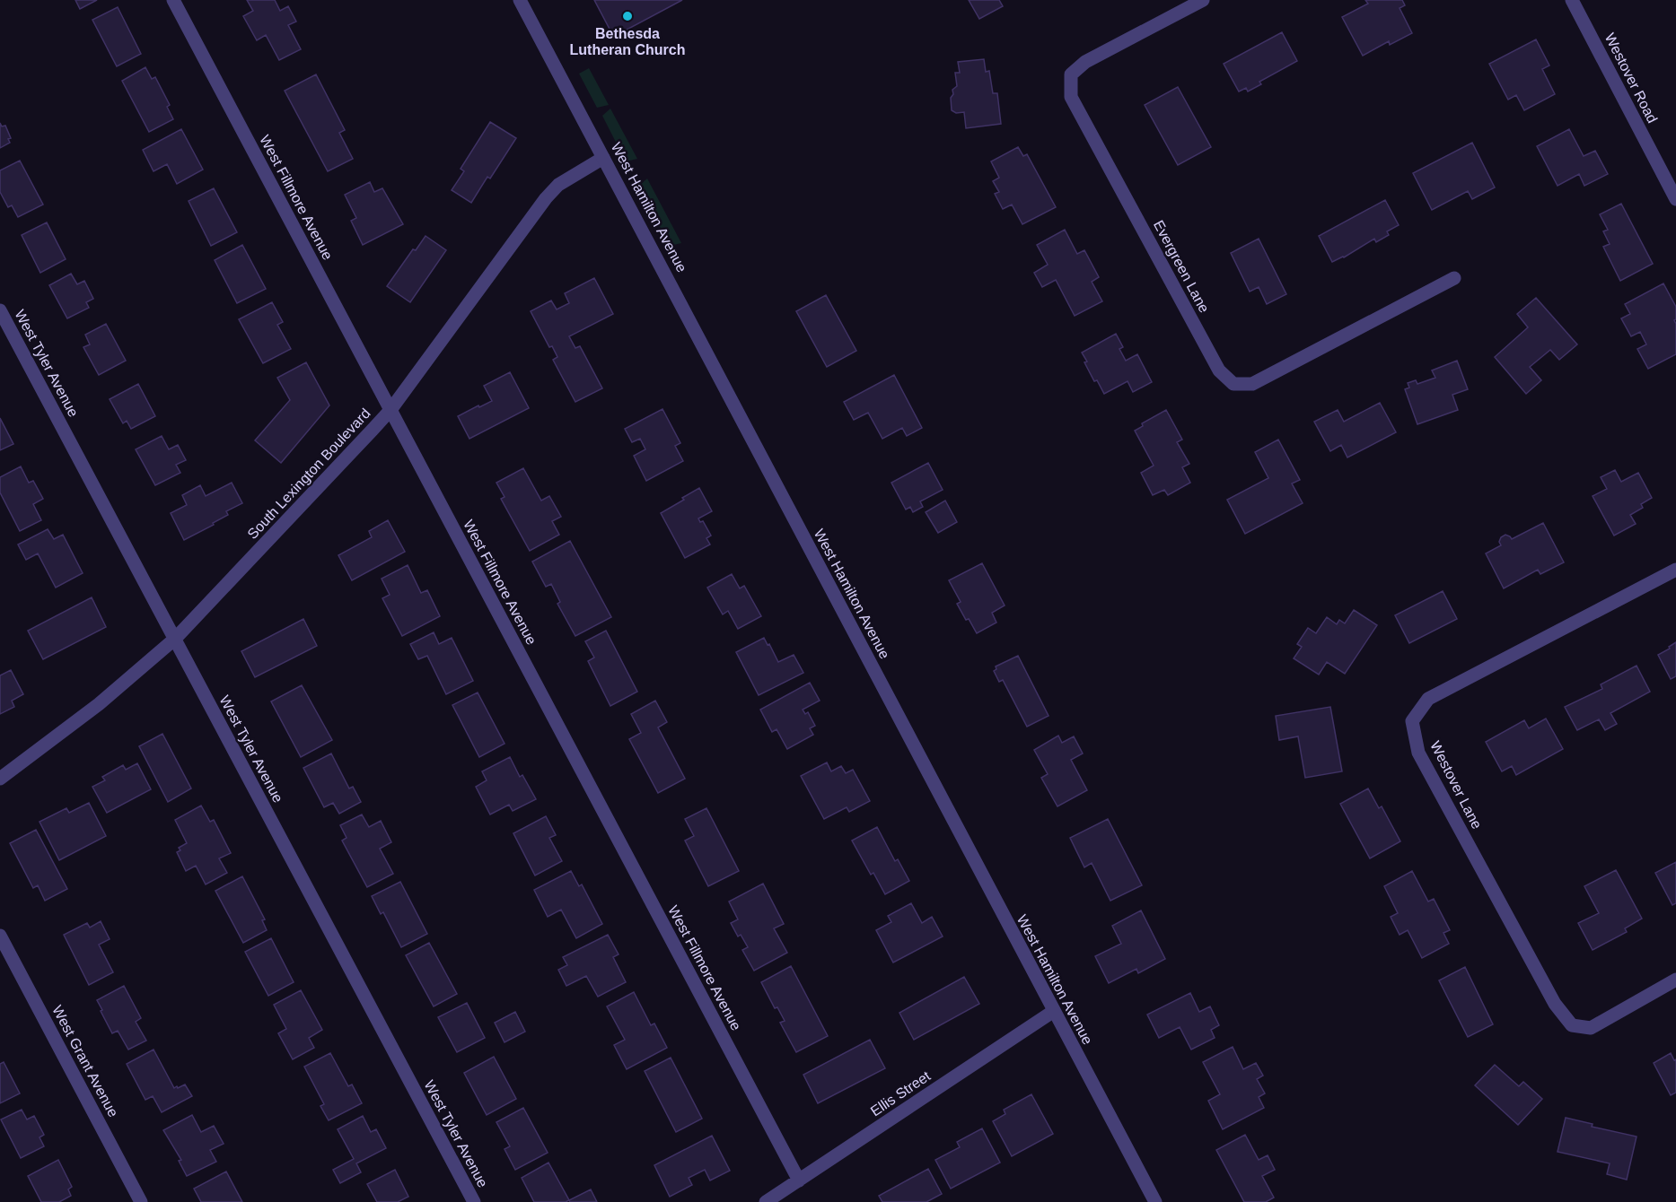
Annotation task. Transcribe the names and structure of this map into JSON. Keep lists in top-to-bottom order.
{
  "streets": {
    "street": [
      "Westover Road",
      "West Fillmore Avenue",
      "West Hamilton Avenue",
      "Evergreen Lane",
      "West Tyler Avenue",
      "South Lexington Boulevard",
      "Westover Lane",
      "West Grant Avenue",
      "Ellis Street"
    ]
  },
  "crossings": [
    ["West Fillmore Avenue", "South Lexington Boulevard"],
    ["West Fillmore Avenue", "Ellis Street"],
    ["West Hamilton Avenue", "South Lexington Boulevard"],
    ["West Hamilton Avenue", "Ellis Street"],
    ["West Tyler Avenue", "South Lexington Boulevard"]
  ],
  "places": ["Bethesda Lutheran Church"]
}
